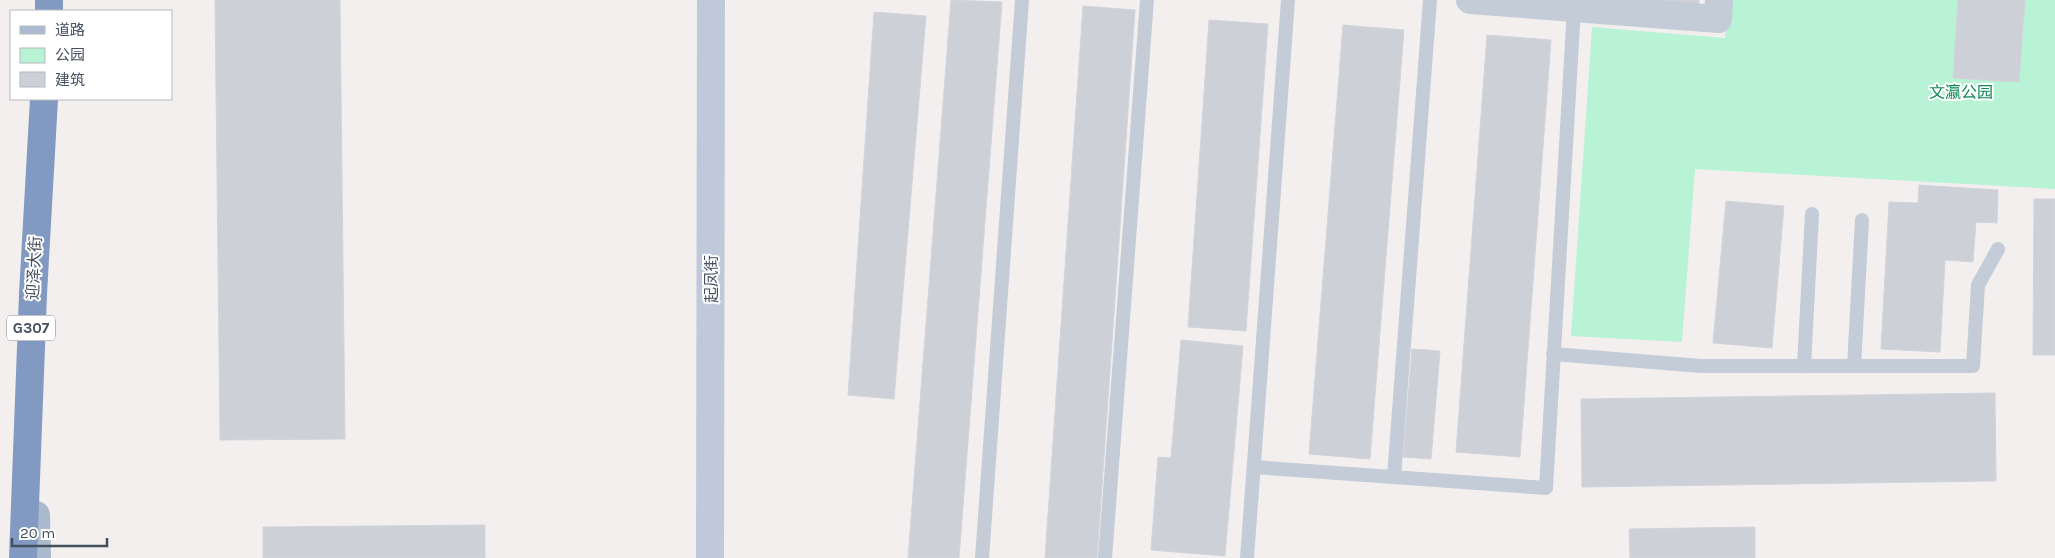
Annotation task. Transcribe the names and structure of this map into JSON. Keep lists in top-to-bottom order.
{
  "streets": {
    "highway": ["迎泽大街", "G307"],
    "street": ["起凤街"]
  },
  "parks": ["文瀛公园"],
  "legend": ["道路", "公园", "建筑"],
  "scale_bar": "20 m"
}
